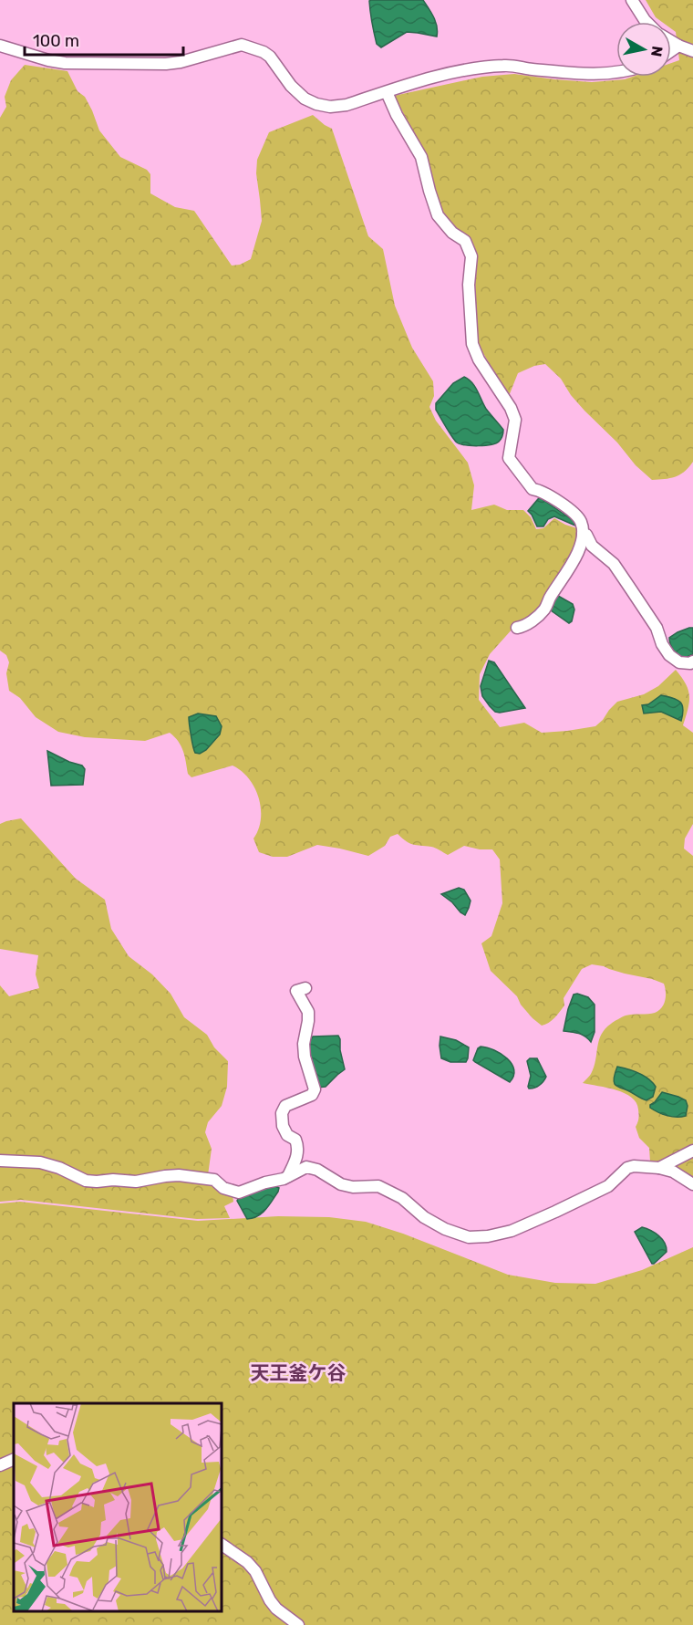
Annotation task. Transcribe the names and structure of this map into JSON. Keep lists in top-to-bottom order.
{
  "districts": ["天王釜ケ谷"],
  "scale_bar": "100 m",
  "north": "right"
}
